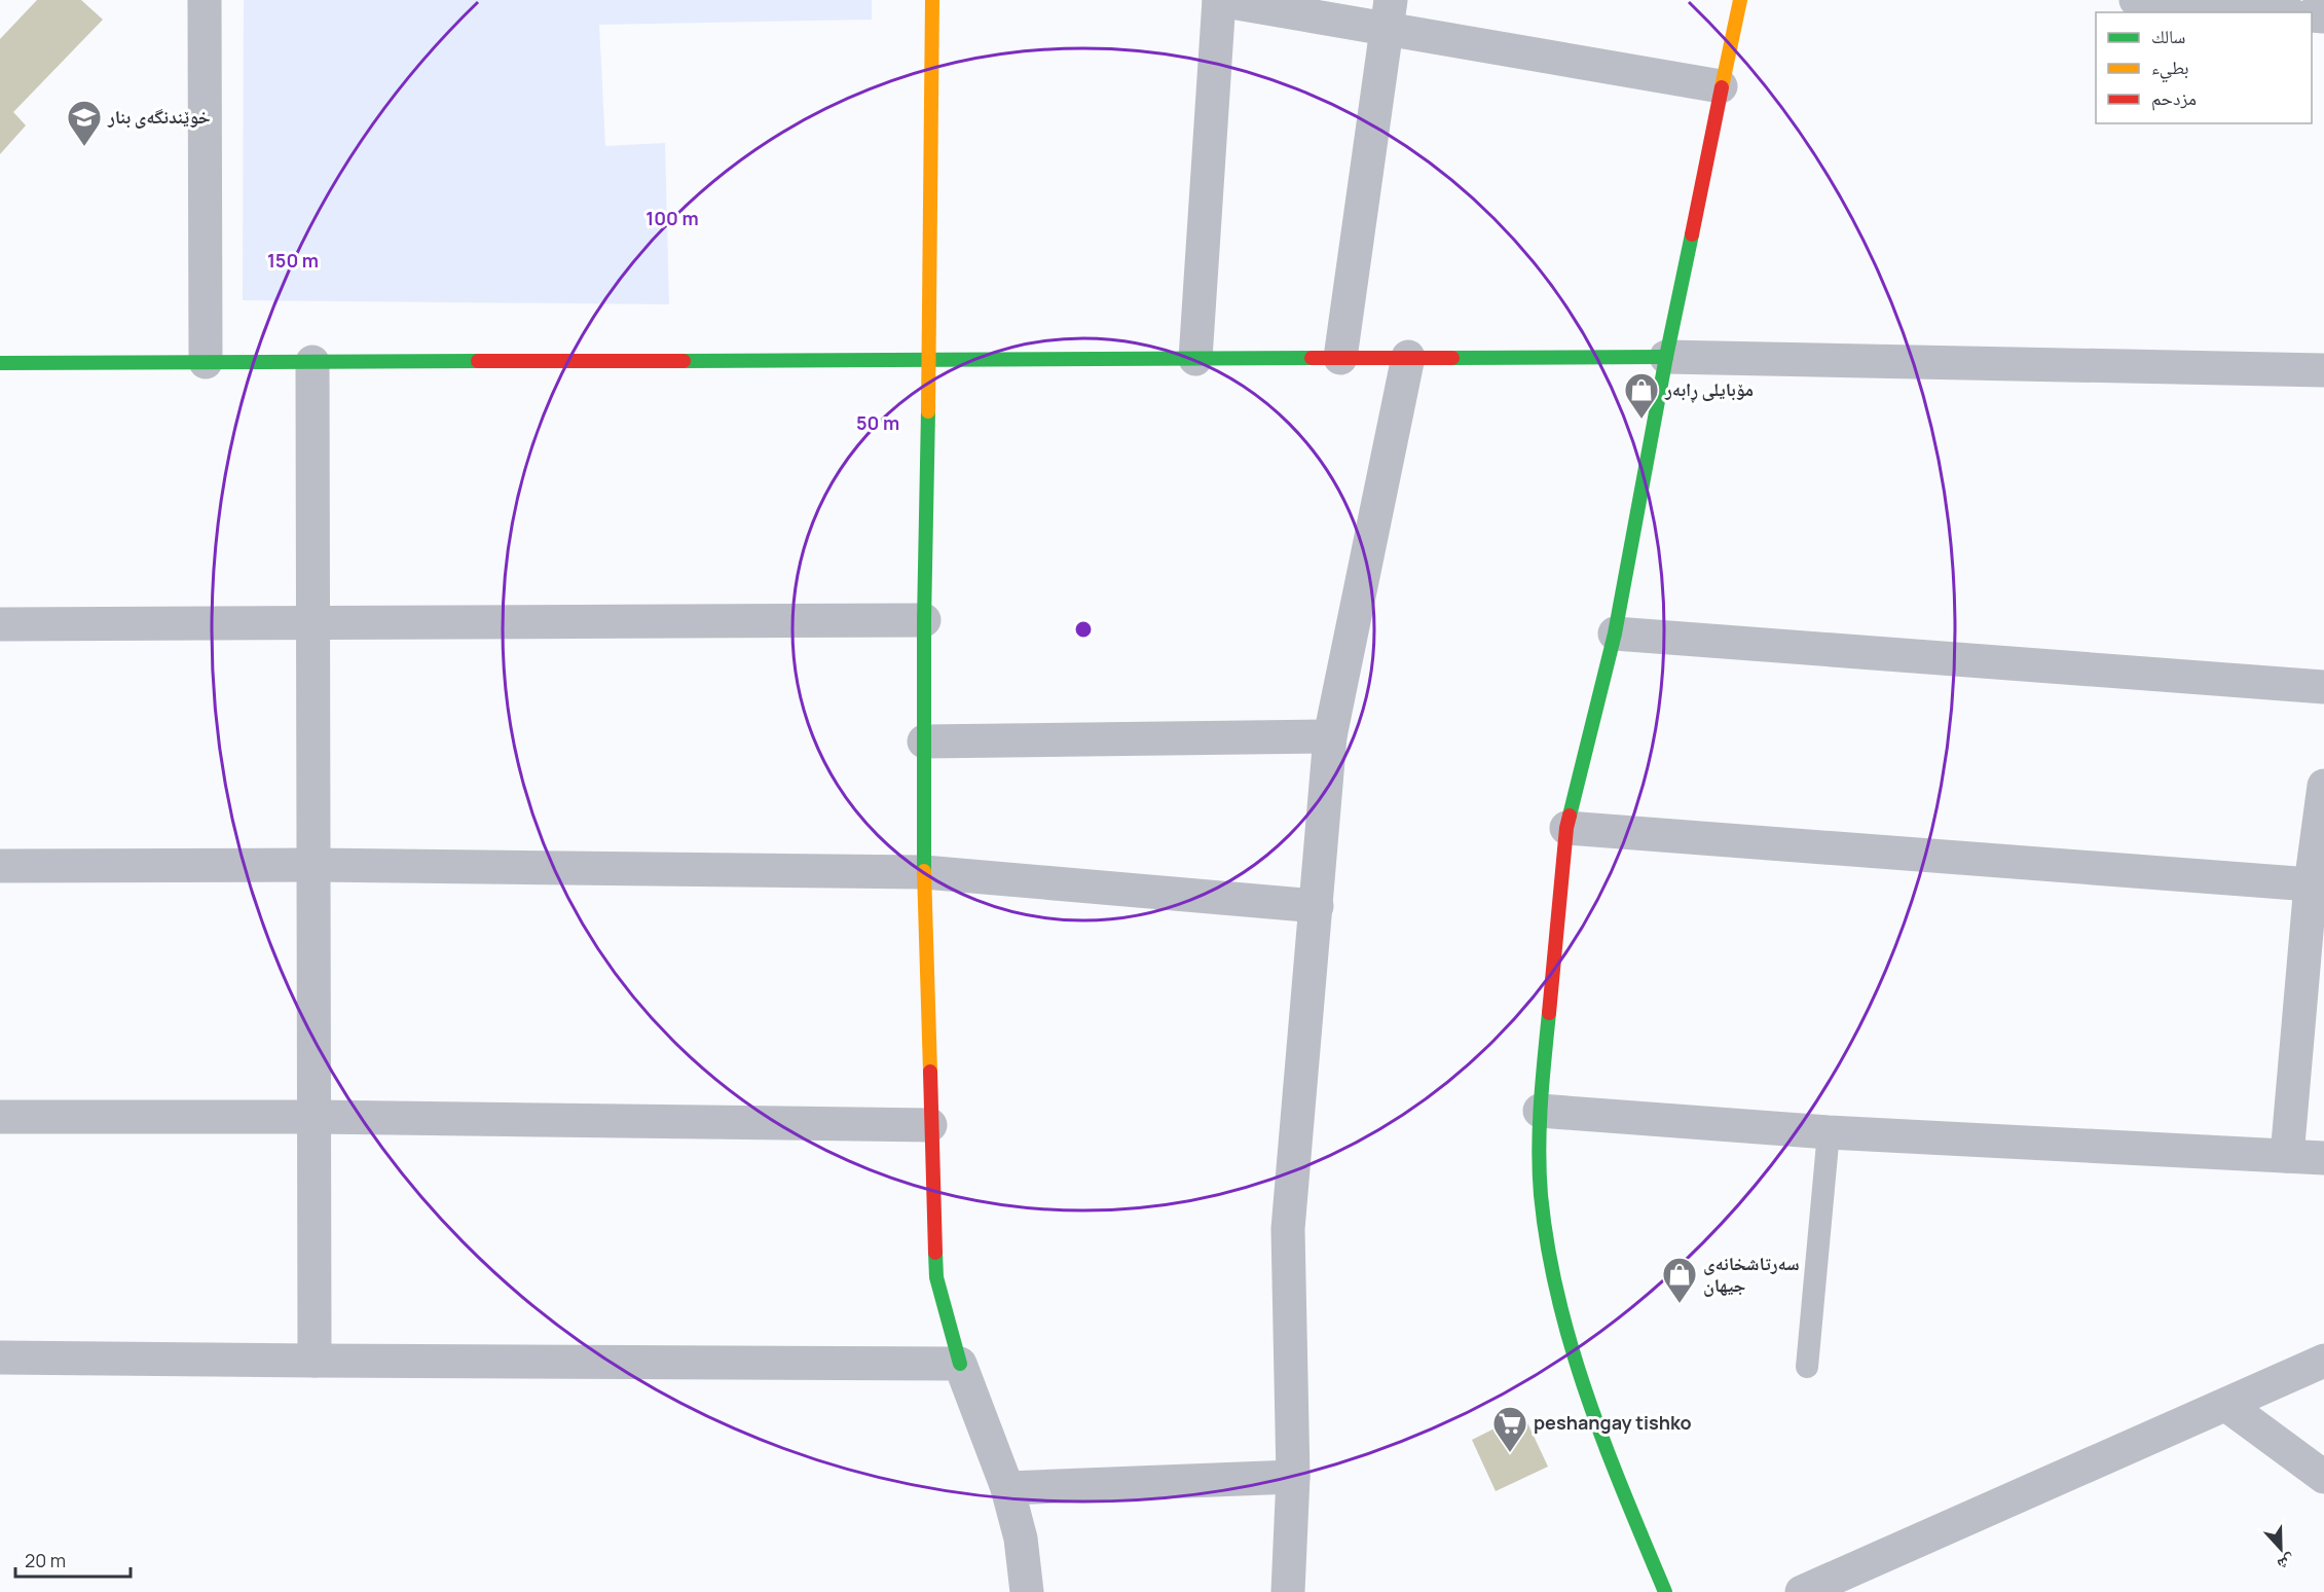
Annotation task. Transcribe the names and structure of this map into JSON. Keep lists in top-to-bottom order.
{
  "places": {
    "school or university": ["خوێندنگەی بنار"],
    "shop": ["مۆبایلی ڕابەر", "سەرتاشخانەی جیهان"],
    "supermarket": ["peshangay tishko"]
  },
  "legend": ["سالك", "بطيء", "مزدحم"],
  "scale_bar": "20 m",
  "north": "bottom",
  "rings": ["100 m", "150 m", "50 m"]
}
